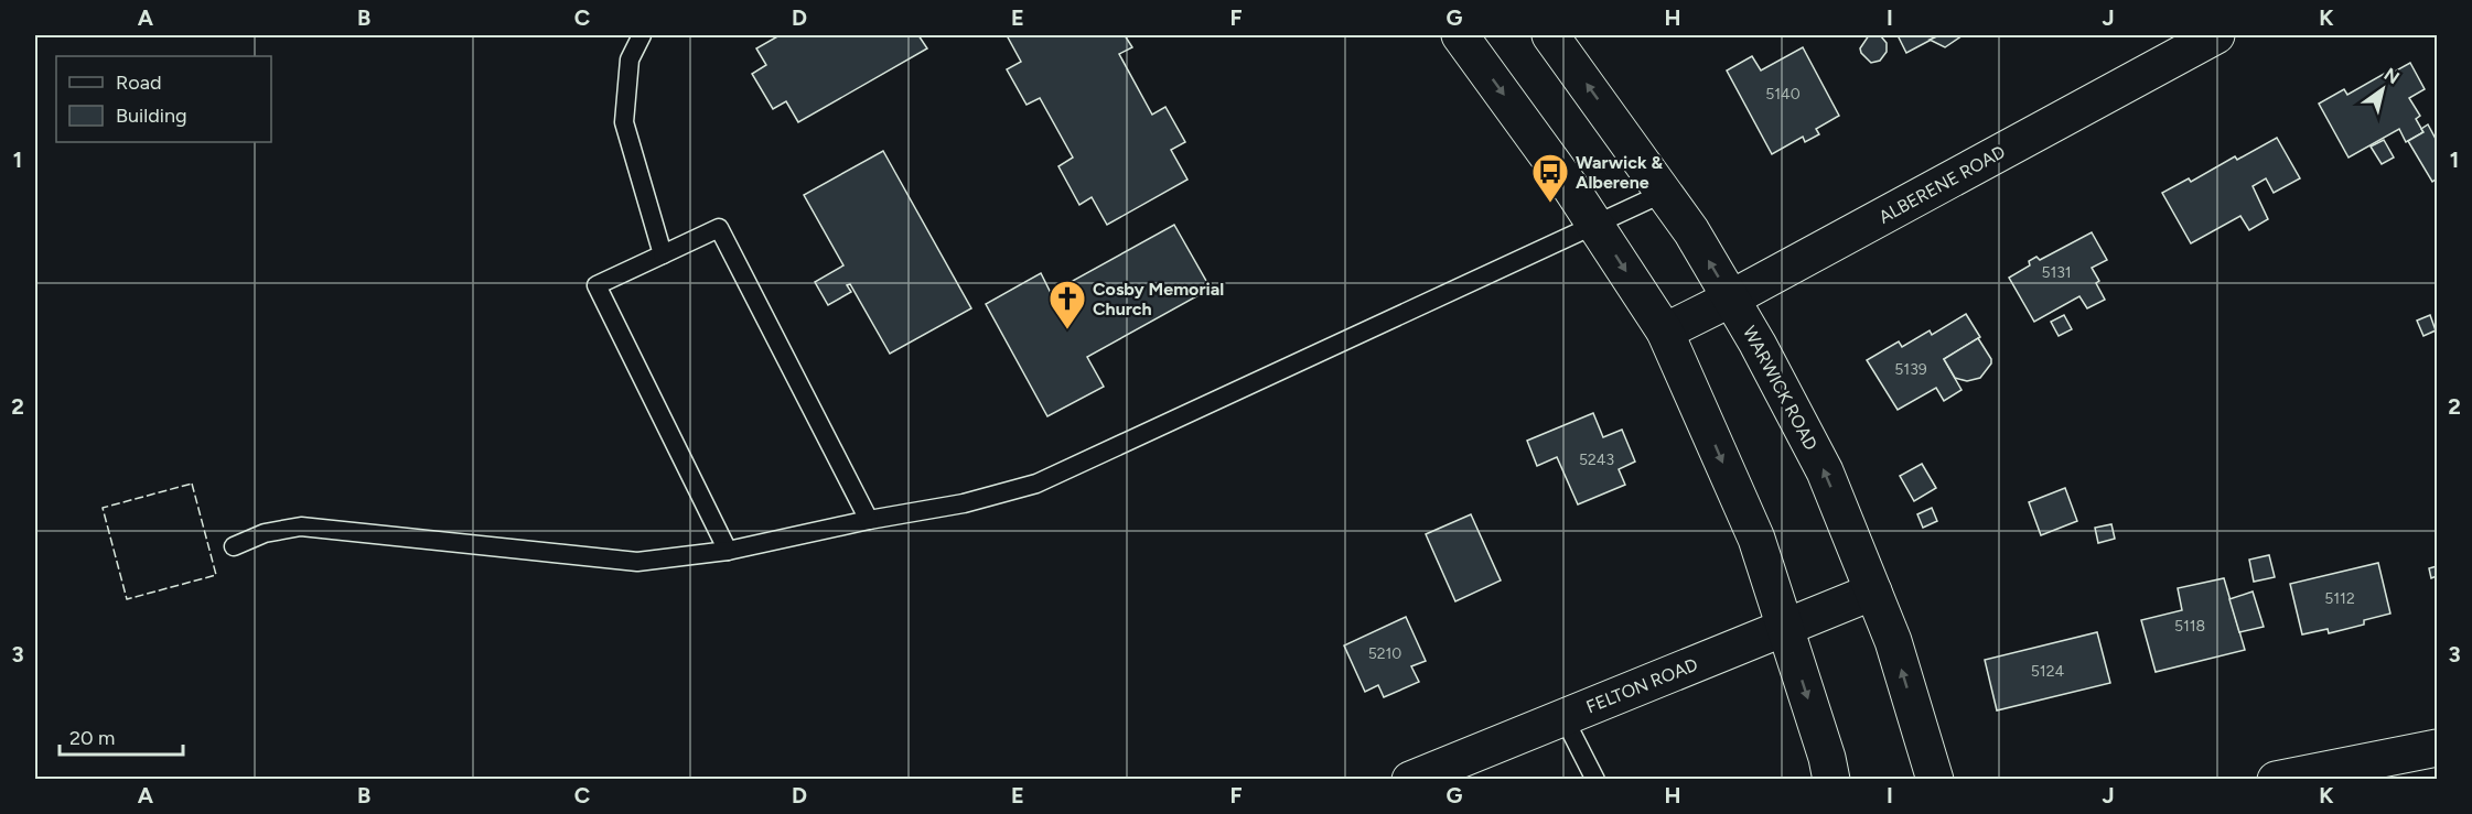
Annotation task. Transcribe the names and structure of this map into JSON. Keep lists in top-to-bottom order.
{
  "streets": {
    "main road": ["ALBERENE ROAD", "WARWICK ROAD", "FELTON ROAD"]
  },
  "crossings": [
    ["ALBERENE ROAD", "WARWICK ROAD"],
    ["WARWICK ROAD", "FELTON ROAD"]
  ],
  "places": {
    "bus stop": ["Warwick & Alberene"],
    "church": ["Cosby Memorial Church"]
  },
  "house_numbers": [
    "5140",
    "5131",
    "5139",
    "5243",
    "5112",
    "5118",
    "5210",
    "5124"
  ],
  "legend": ["Road", "Building"],
  "scale_bar": "20 m",
  "north": "top right",
  "grid": {
    "columns": [
      "A",
      "B",
      "C",
      "D",
      "E",
      "F",
      "G",
      "H",
      "I",
      "J",
      "K"
    ],
    "rows": ["1", "2", "3"]
  }
}
